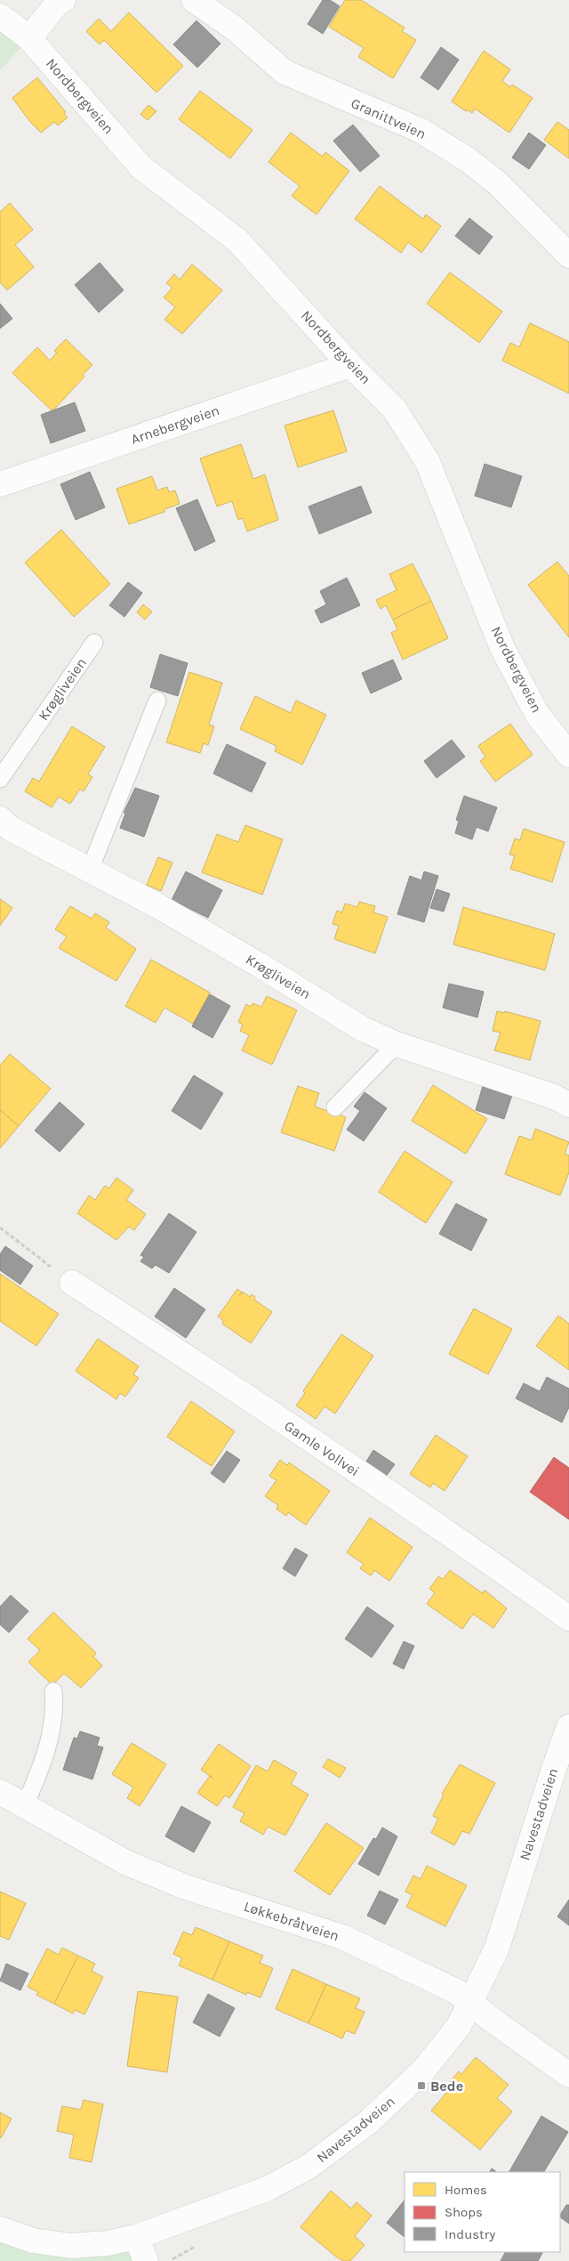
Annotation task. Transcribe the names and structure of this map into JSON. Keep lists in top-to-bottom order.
{
  "streets": {
    "street": [
      "Nordbergveien",
      "Granittveien",
      "Arnebergveien",
      "Krøgliveien",
      "Gamle Vollvei",
      "Navestadveien",
      "Løkkebråtveien"
    ]
  },
  "crossings": [
    ["Nordbergveien", "Arnebergveien"],
    ["Navestadveien", "Løkkebråtveien"]
  ],
  "places": {
    "transit": ["Bede"]
  },
  "legend": ["Homes", "Shops", "Industry"]
}
